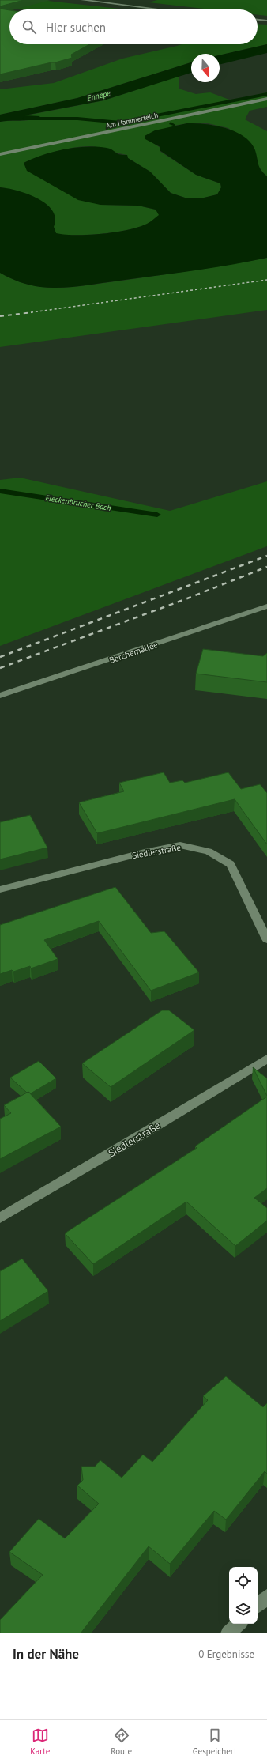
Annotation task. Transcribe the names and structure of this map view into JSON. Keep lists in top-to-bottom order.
{
  "streets": {
    "street": ["Am Hammerteich", "Berchemallee", "Siedlerstraße"]
  },
  "water": ["Ennepe", "Fleckenbrucher Bach"],
  "north": "bottom",
  "page": {
    "search": "Hier suchen",
    "heading": ["In der Nähe", "0 Ergebnisse"],
    "nav": ["Karte", "Route", "Gespeichert"]
  }
}
